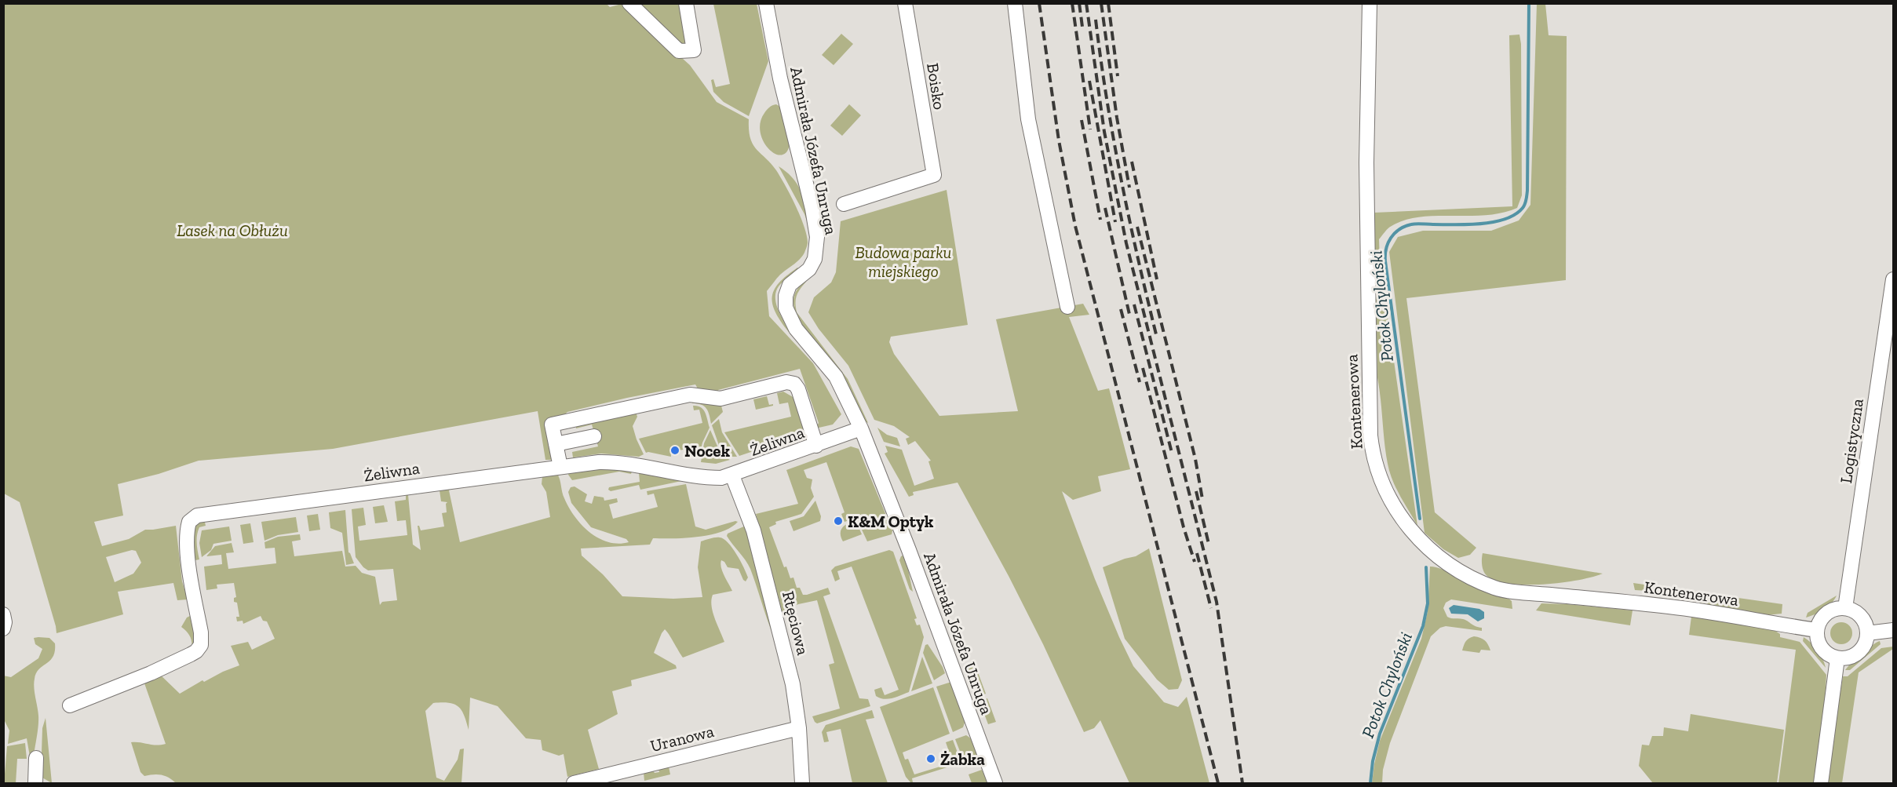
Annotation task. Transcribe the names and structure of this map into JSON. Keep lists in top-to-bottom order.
{
  "streets": {
    "street": [
      "Boisko",
      "Admirała Józefa Unruga",
      "Kontenerowa",
      "Żeliwna",
      "Logistyczna",
      "Rtęciowa",
      "Uranowa"
    ]
  },
  "crossings": [
    ["Admirała Józefa Unruga", "Żeliwna"],
    ["Kontenerowa", "Logistyczna"],
    ["Żeliwna", "Rtęciowa"],
    ["Rtęciowa", "Uranowa"]
  ],
  "water": ["Potok Chyloński"],
  "parks": ["Lasek na Obłużu", "Budowa parku miejskiego"],
  "places": ["Nocek", "K&M Optyk", "Żabka"]
}
